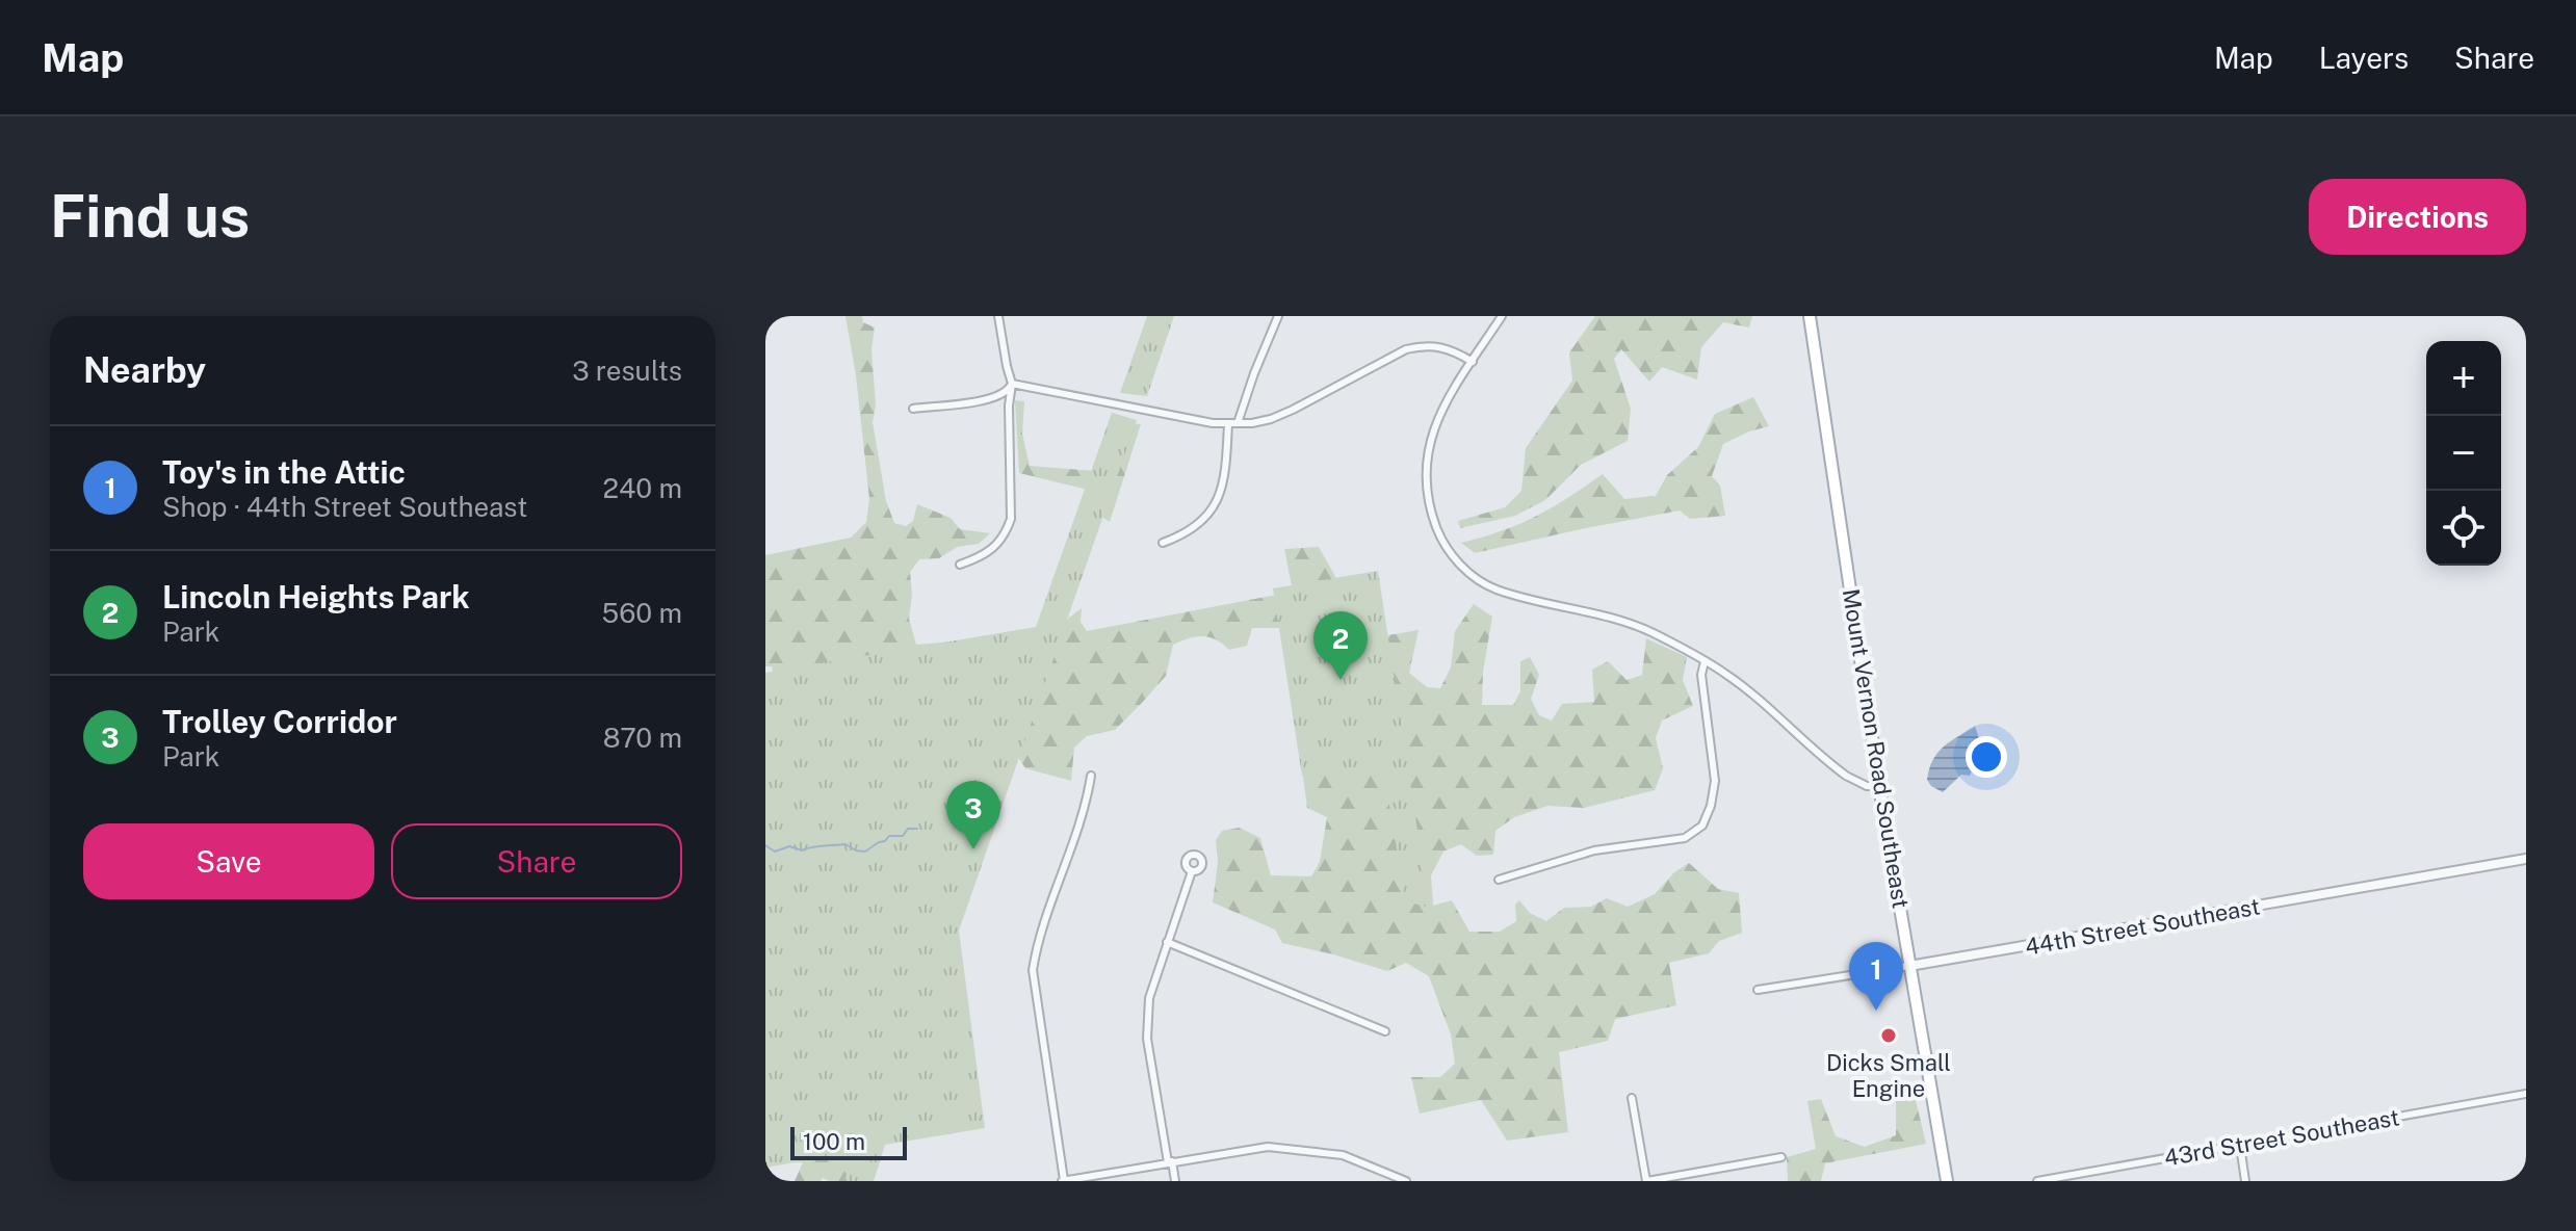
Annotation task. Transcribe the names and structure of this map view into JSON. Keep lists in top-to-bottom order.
{
  "streets": {
    "main road": ["Mount Vernon Road Southeast"],
    "street": ["44th Street Southeast", "43rd Street Southeast"]
  },
  "crossings": [
    ["Mount Vernon Road Southeast", "44th Street Southeast"]
  ],
  "places": ["Dicks Small Engine"],
  "scale_bar": "100 m",
  "page": {
    "header": "Map",
    "nav": ["Map", "Layers", "Share"],
    "buttons": [
      "Directions",
      ["Save", "Share"]
    ],
    "title": "Find us",
    "heading": ["Nearby", "3 results"],
    "map_buttons": ["+", "−"],
    "list": [
      {
        "mark": "1",
        "name": "Toy's in the Attic",
        "note": "Shop · 44th Street Southeast",
        "value": "240 m"
      },
      {
        "mark": "2",
        "name": "Lincoln Heights Park",
        "note": "Park",
        "value": "560 m"
      },
      {
        "mark": "3",
        "name": "Trolley Corridor",
        "note": "Park",
        "value": "870 m"
      }
    ],
    "pins": ["2", "3", "1"],
    "scale": "100 m"
  }
}
